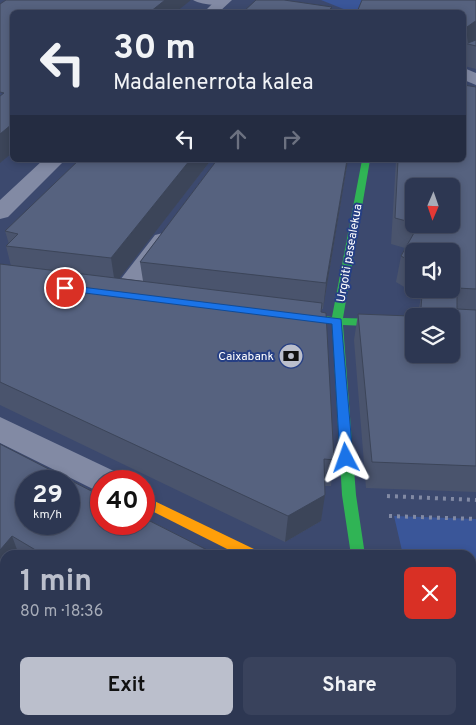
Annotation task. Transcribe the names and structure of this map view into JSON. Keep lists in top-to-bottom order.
{
  "streets": {
    "street": ["Urgoiti pasealekua"]
  },
  "places": {
    "bank": ["Caixabank"]
  },
  "north": "bottom",
  "page": {
    "turn": ["30 m", "Madalenerrota kalea"],
    "speed": "29 km/h",
    "limit": "40",
    "heading": ["1 min", "80 m · 18:36"],
    "buttons": ["Exit", "Share"]
  }
}
